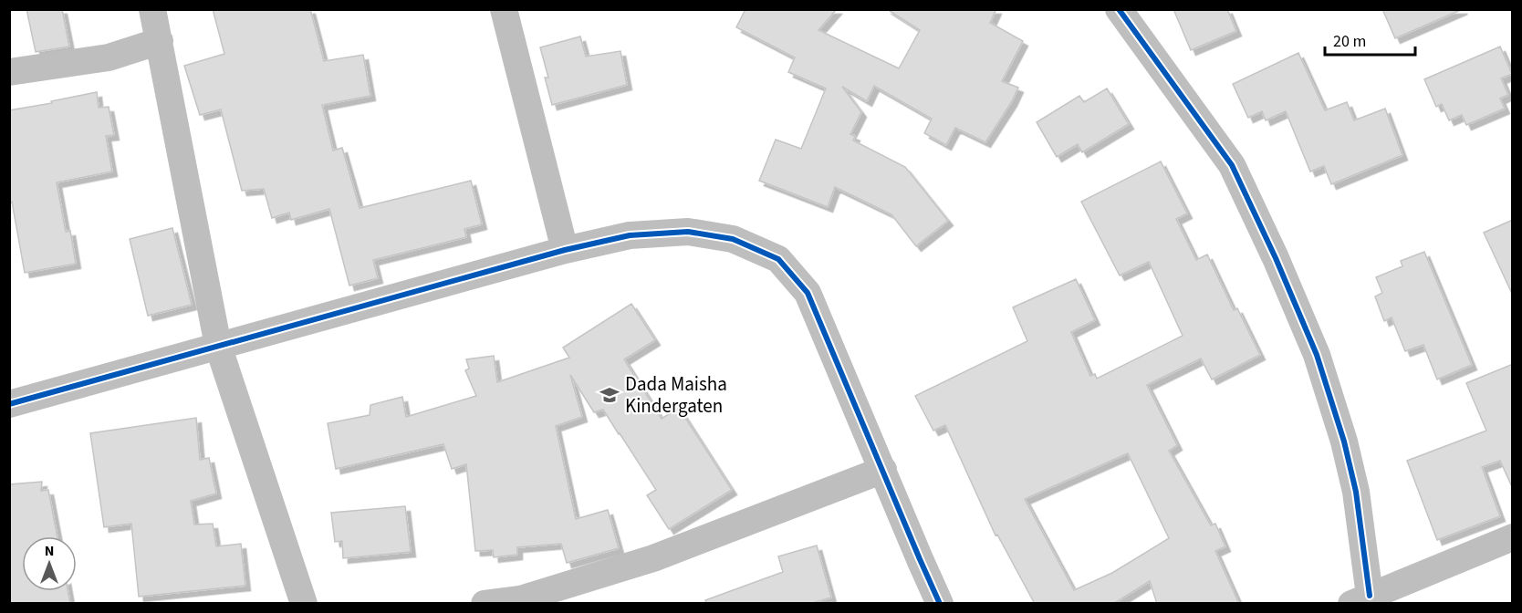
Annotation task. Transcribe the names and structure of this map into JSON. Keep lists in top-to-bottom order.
{
  "places": {
    "school or university": ["Dada Maisha Kindergaten"]
  },
  "scale_bar": "20 m",
  "north": "top"
}
